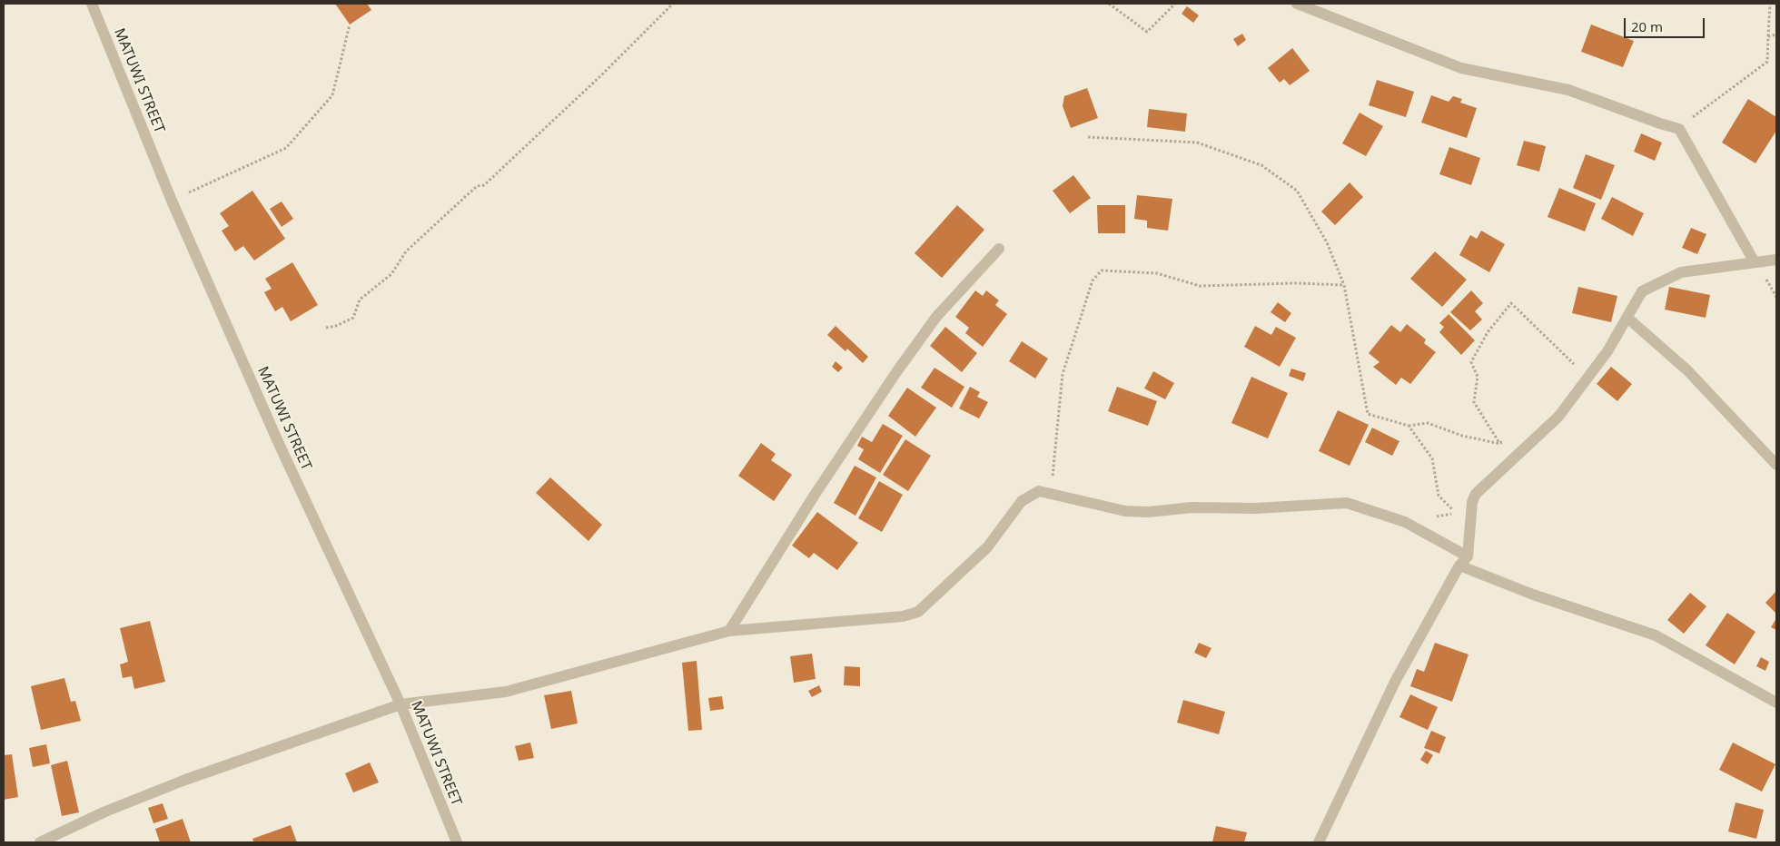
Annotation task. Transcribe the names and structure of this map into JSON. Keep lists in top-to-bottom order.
{
  "streets": {
    "street": ["MATUWI STREET"]
  },
  "scale_bar": "20 m"
}
